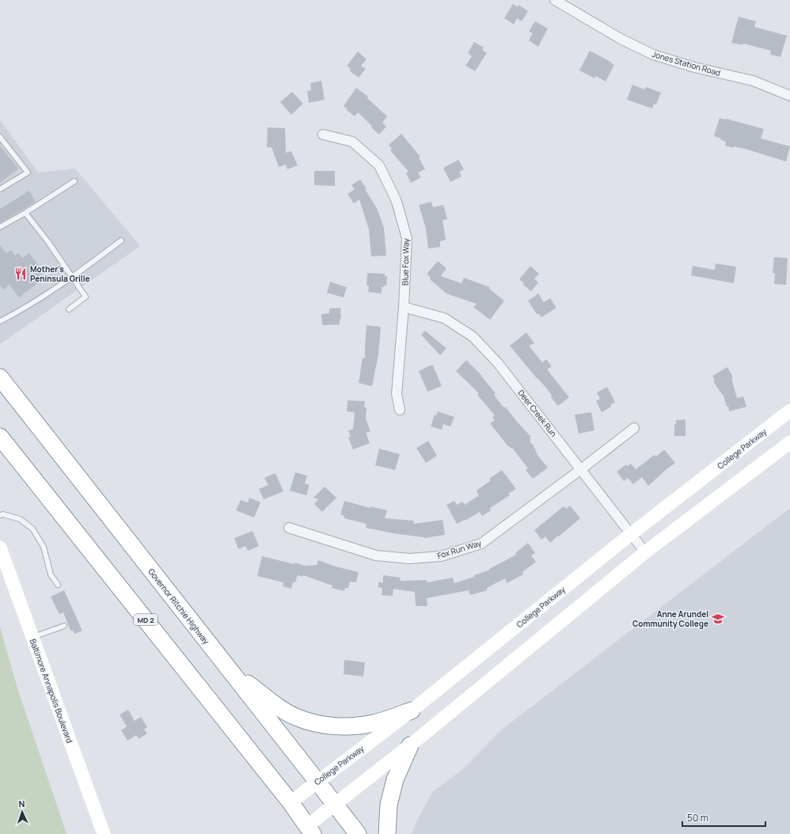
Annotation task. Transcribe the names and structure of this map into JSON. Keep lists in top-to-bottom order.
{
  "streets": {
    "highway": ["Governor Ritchie Highway", "MD 2"],
    "main road": ["College Parkway", "Baltimore Annapolis Boulevard"],
    "street": [
      "Jones Station Road",
      "Blue Fox Way",
      "Deer Creek Run",
      "Fox Run Way"
    ]
  },
  "crossings": [
    ["Blue Fox Way", "Deer Creek Run"],
    ["Deer Creek Run", "College Parkway"],
    ["Deer Creek Run", "Fox Run Way"],
    ["College Parkway", "Governor Ritchie Highway"],
    ["College Parkway", "MD 2"]
  ],
  "places": {
    "restaurant": ["Mother's Peninsula Grille"],
    "school or university": ["Anne Arundel Community College"]
  },
  "scale_bar": "50 m",
  "north": "top"
}
